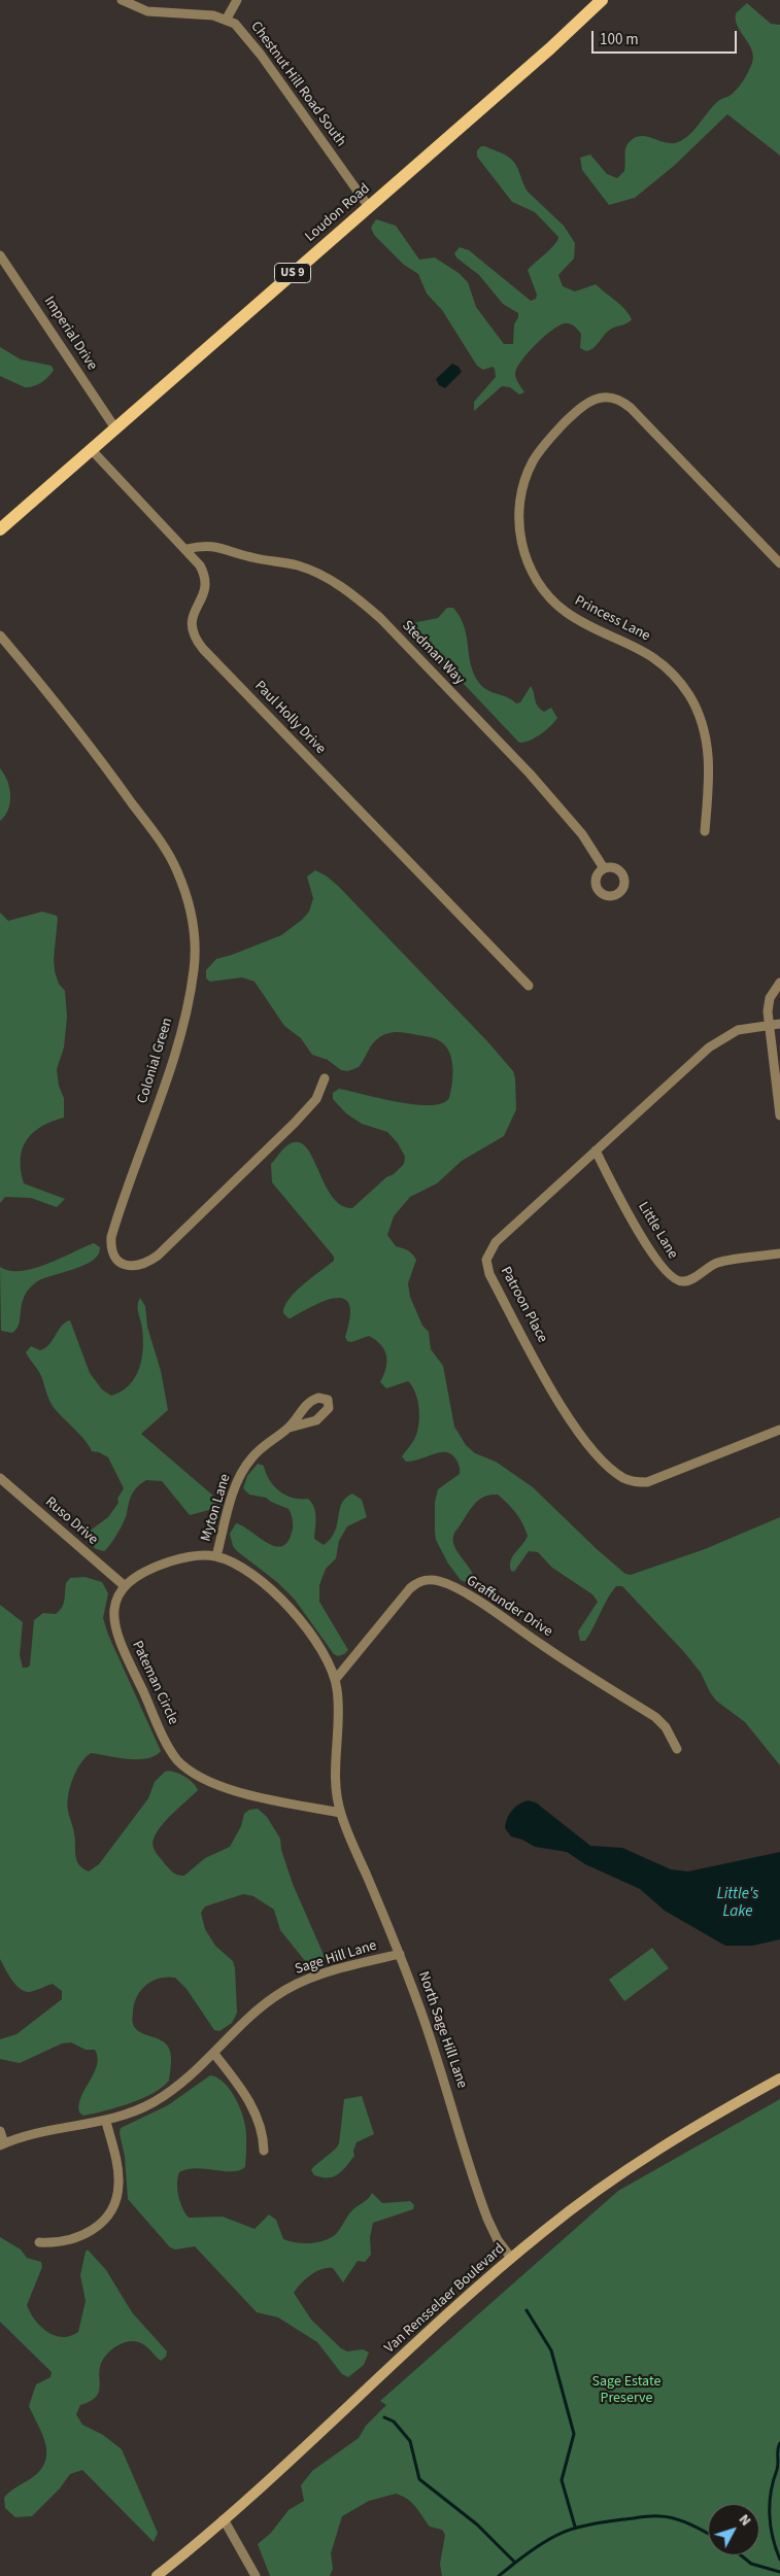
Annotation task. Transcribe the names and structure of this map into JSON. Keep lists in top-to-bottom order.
{
  "streets": {
    "main road": ["Loudon Road", "US 9", "Van Rensselaer Boulevard"],
    "street": [
      "Chestnut Hill Road South",
      "Imperial Drive",
      "Princess Lane",
      "Stedman Way",
      "Paul Holly Drive",
      "Colonial Green",
      "Little Lane",
      "Patroon Place",
      "Myton Lane",
      "Ruso Drive",
      "Graffunder Drive",
      "Pateman Circle",
      "Sage Hill Lane",
      "North Sage Hill Lane"
    ]
  },
  "crossings": [
    ["Chestnut Hill Road South", "Loudon Road"],
    ["Loudon Road", "Imperial Drive"],
    ["Loudon Road", "Paul Holly Drive"],
    ["Stedman Way", "Paul Holly Drive"],
    ["Little Lane", "Patroon Place"],
    ["Ruso Drive", "Pateman Circle"],
    ["Pateman Circle", "North Sage Hill Lane"],
    ["Sage Hill Lane", "North Sage Hill Lane"],
    ["North Sage Hill Lane", "Van Rensselaer Boulevard"]
  ],
  "water": ["Little's Lake"],
  "parks": ["Sage Estate Preserve"],
  "scale_bar": "100 m",
  "north": "top right"
}
